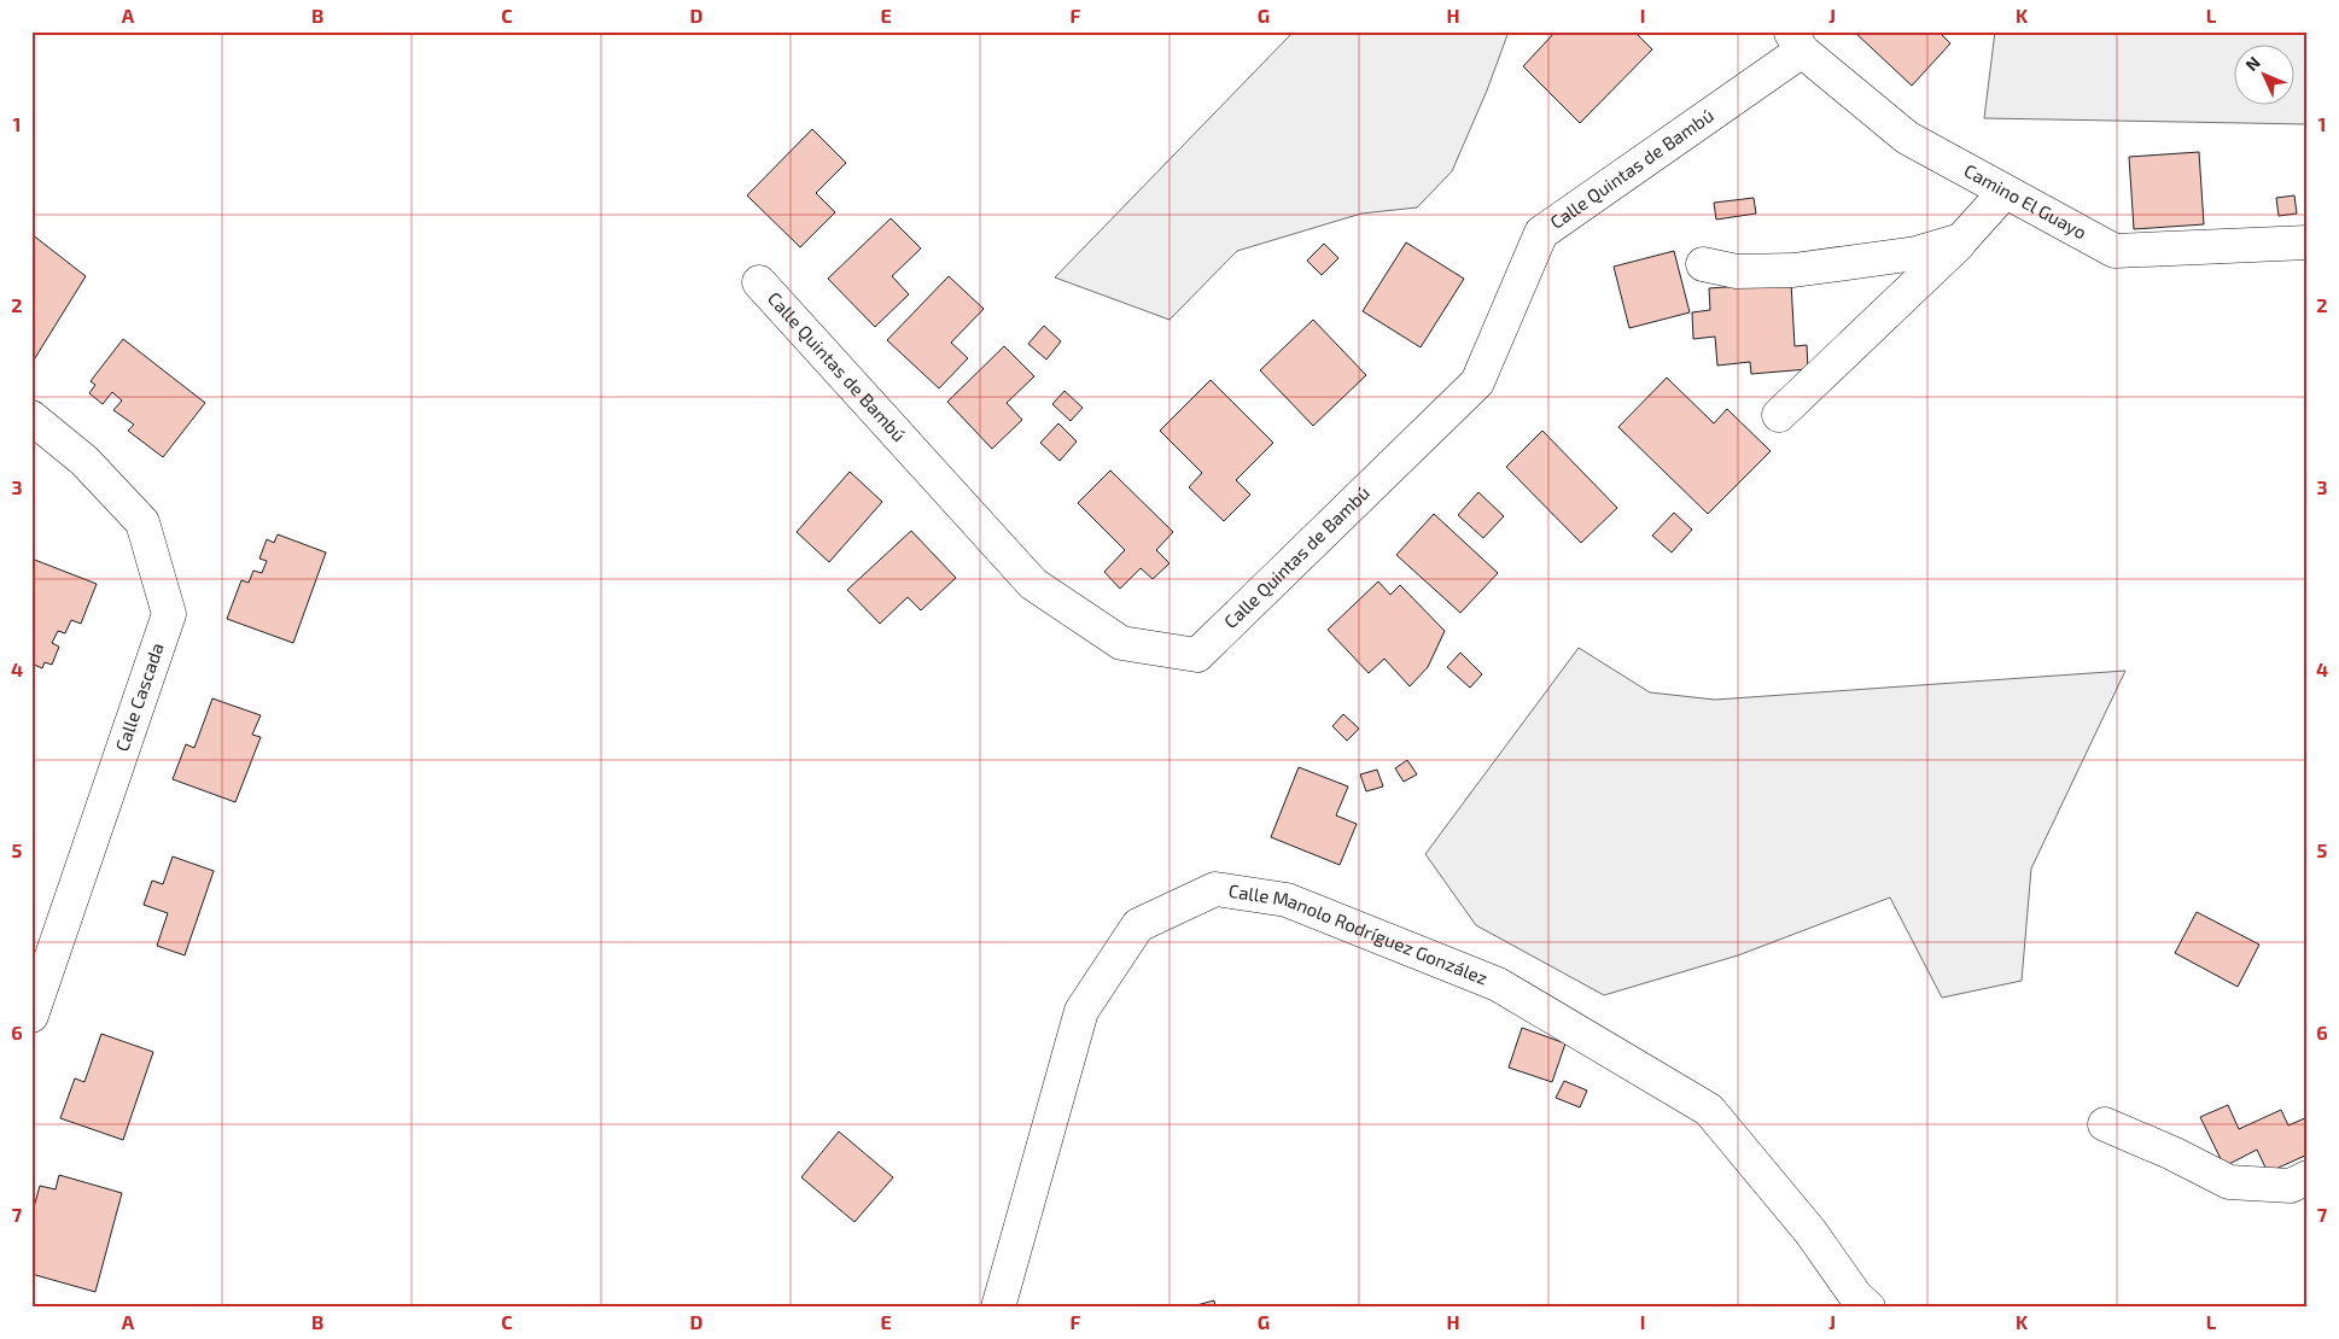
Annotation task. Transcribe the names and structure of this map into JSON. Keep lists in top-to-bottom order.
{
  "streets": {
    "street": [
      "Calle Quintas de Bambú",
      "Camino El Guayo",
      "Calle Cascada",
      "Calle Manolo Rodríguez González"
    ]
  },
  "crossings": [
    ["Calle Quintas de Bambú", "Camino El Guayo"]
  ],
  "north": "top left",
  "grid": {
    "columns": [
      "A",
      "B",
      "C",
      "D",
      "E",
      "F",
      "G",
      "H",
      "I",
      "J",
      "K",
      "L"
    ],
    "rows": [
      "1",
      "2",
      "3",
      "4",
      "5",
      "6",
      "7"
    ]
  }
}
